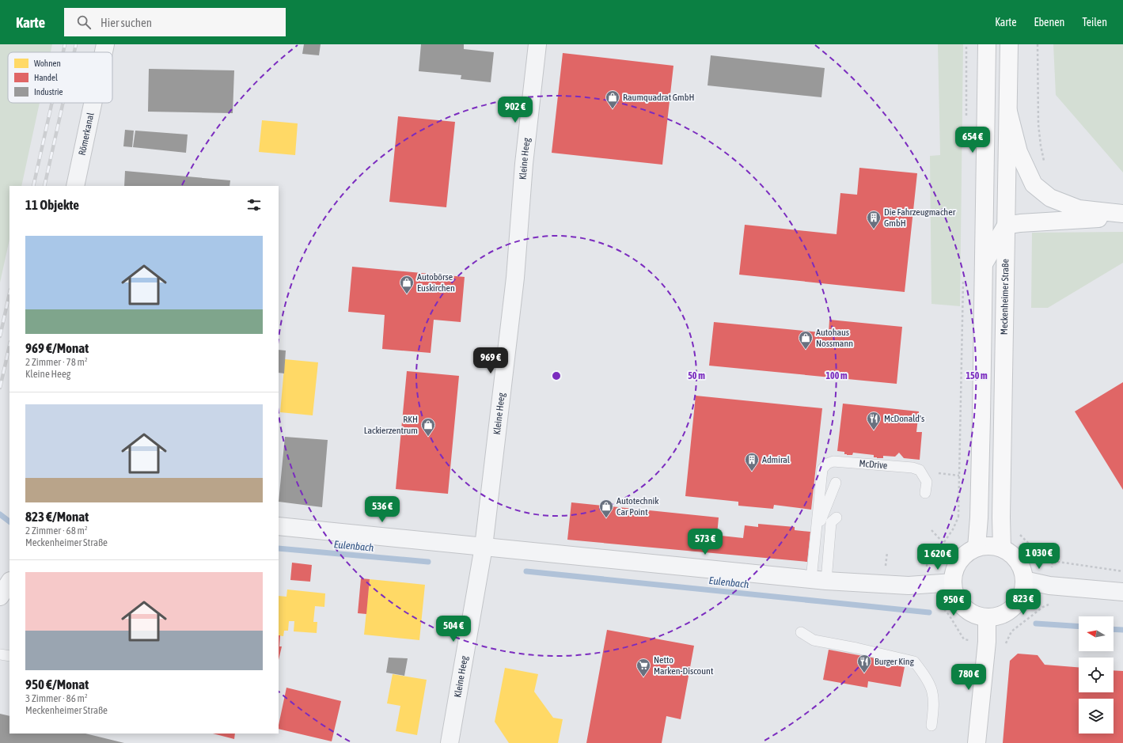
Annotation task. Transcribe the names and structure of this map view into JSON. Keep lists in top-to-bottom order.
{
  "streets": {
    "main road": ["Meckenheimer Straße"],
    "street": ["Römerkanal", "Kleine Heeg"],
    "lane": ["McDrive"]
  },
  "water": ["Eulenbach"],
  "places": {
    "shop": [
      "Raumquadrat GmbH",
      "Autobörse Euskirchen",
      "Autohaus Nossmann",
      "RKH Lackierzentrum",
      "Autotechnik Car Point"
    ],
    "building": ["Die Fahrzeugmacher GmbH", "Admiral"],
    "restaurant": ["McDonald's", "Burger King"],
    "supermarket": ["Netto Marken-Discount"]
  },
  "legend": ["Wohnen", "Handel", "Industrie"],
  "north": "left",
  "page": {
    "header": "Karte",
    "search": "Hier suchen",
    "nav": ["Karte", "Ebenen", "Teilen"],
    "price": [
      "902 €",
      "654 €",
      "969 €",
      "536 €",
      "573 €",
      "1 030 €",
      "1 620 €",
      "823 €",
      "950 €",
      "504 €",
      "780 €"
    ],
    "heading": "11 Objekte",
    "list": [
      {
        "name": "969 €/Monat",
        "note": "2 Zimmer · 78 m² · Kleine Heeg"
      },
      {
        "name": "823 €/Monat",
        "note": "2 Zimmer · 68 m² · Meckenheimer Straße"
      },
      {
        "name": "950 €/Monat",
        "note": "3 Zimmer · 86 m² · Meckenheimer Straße"
      }
    ]
  },
  "rings": ["50 m", "100 m", "150 m"]
}
